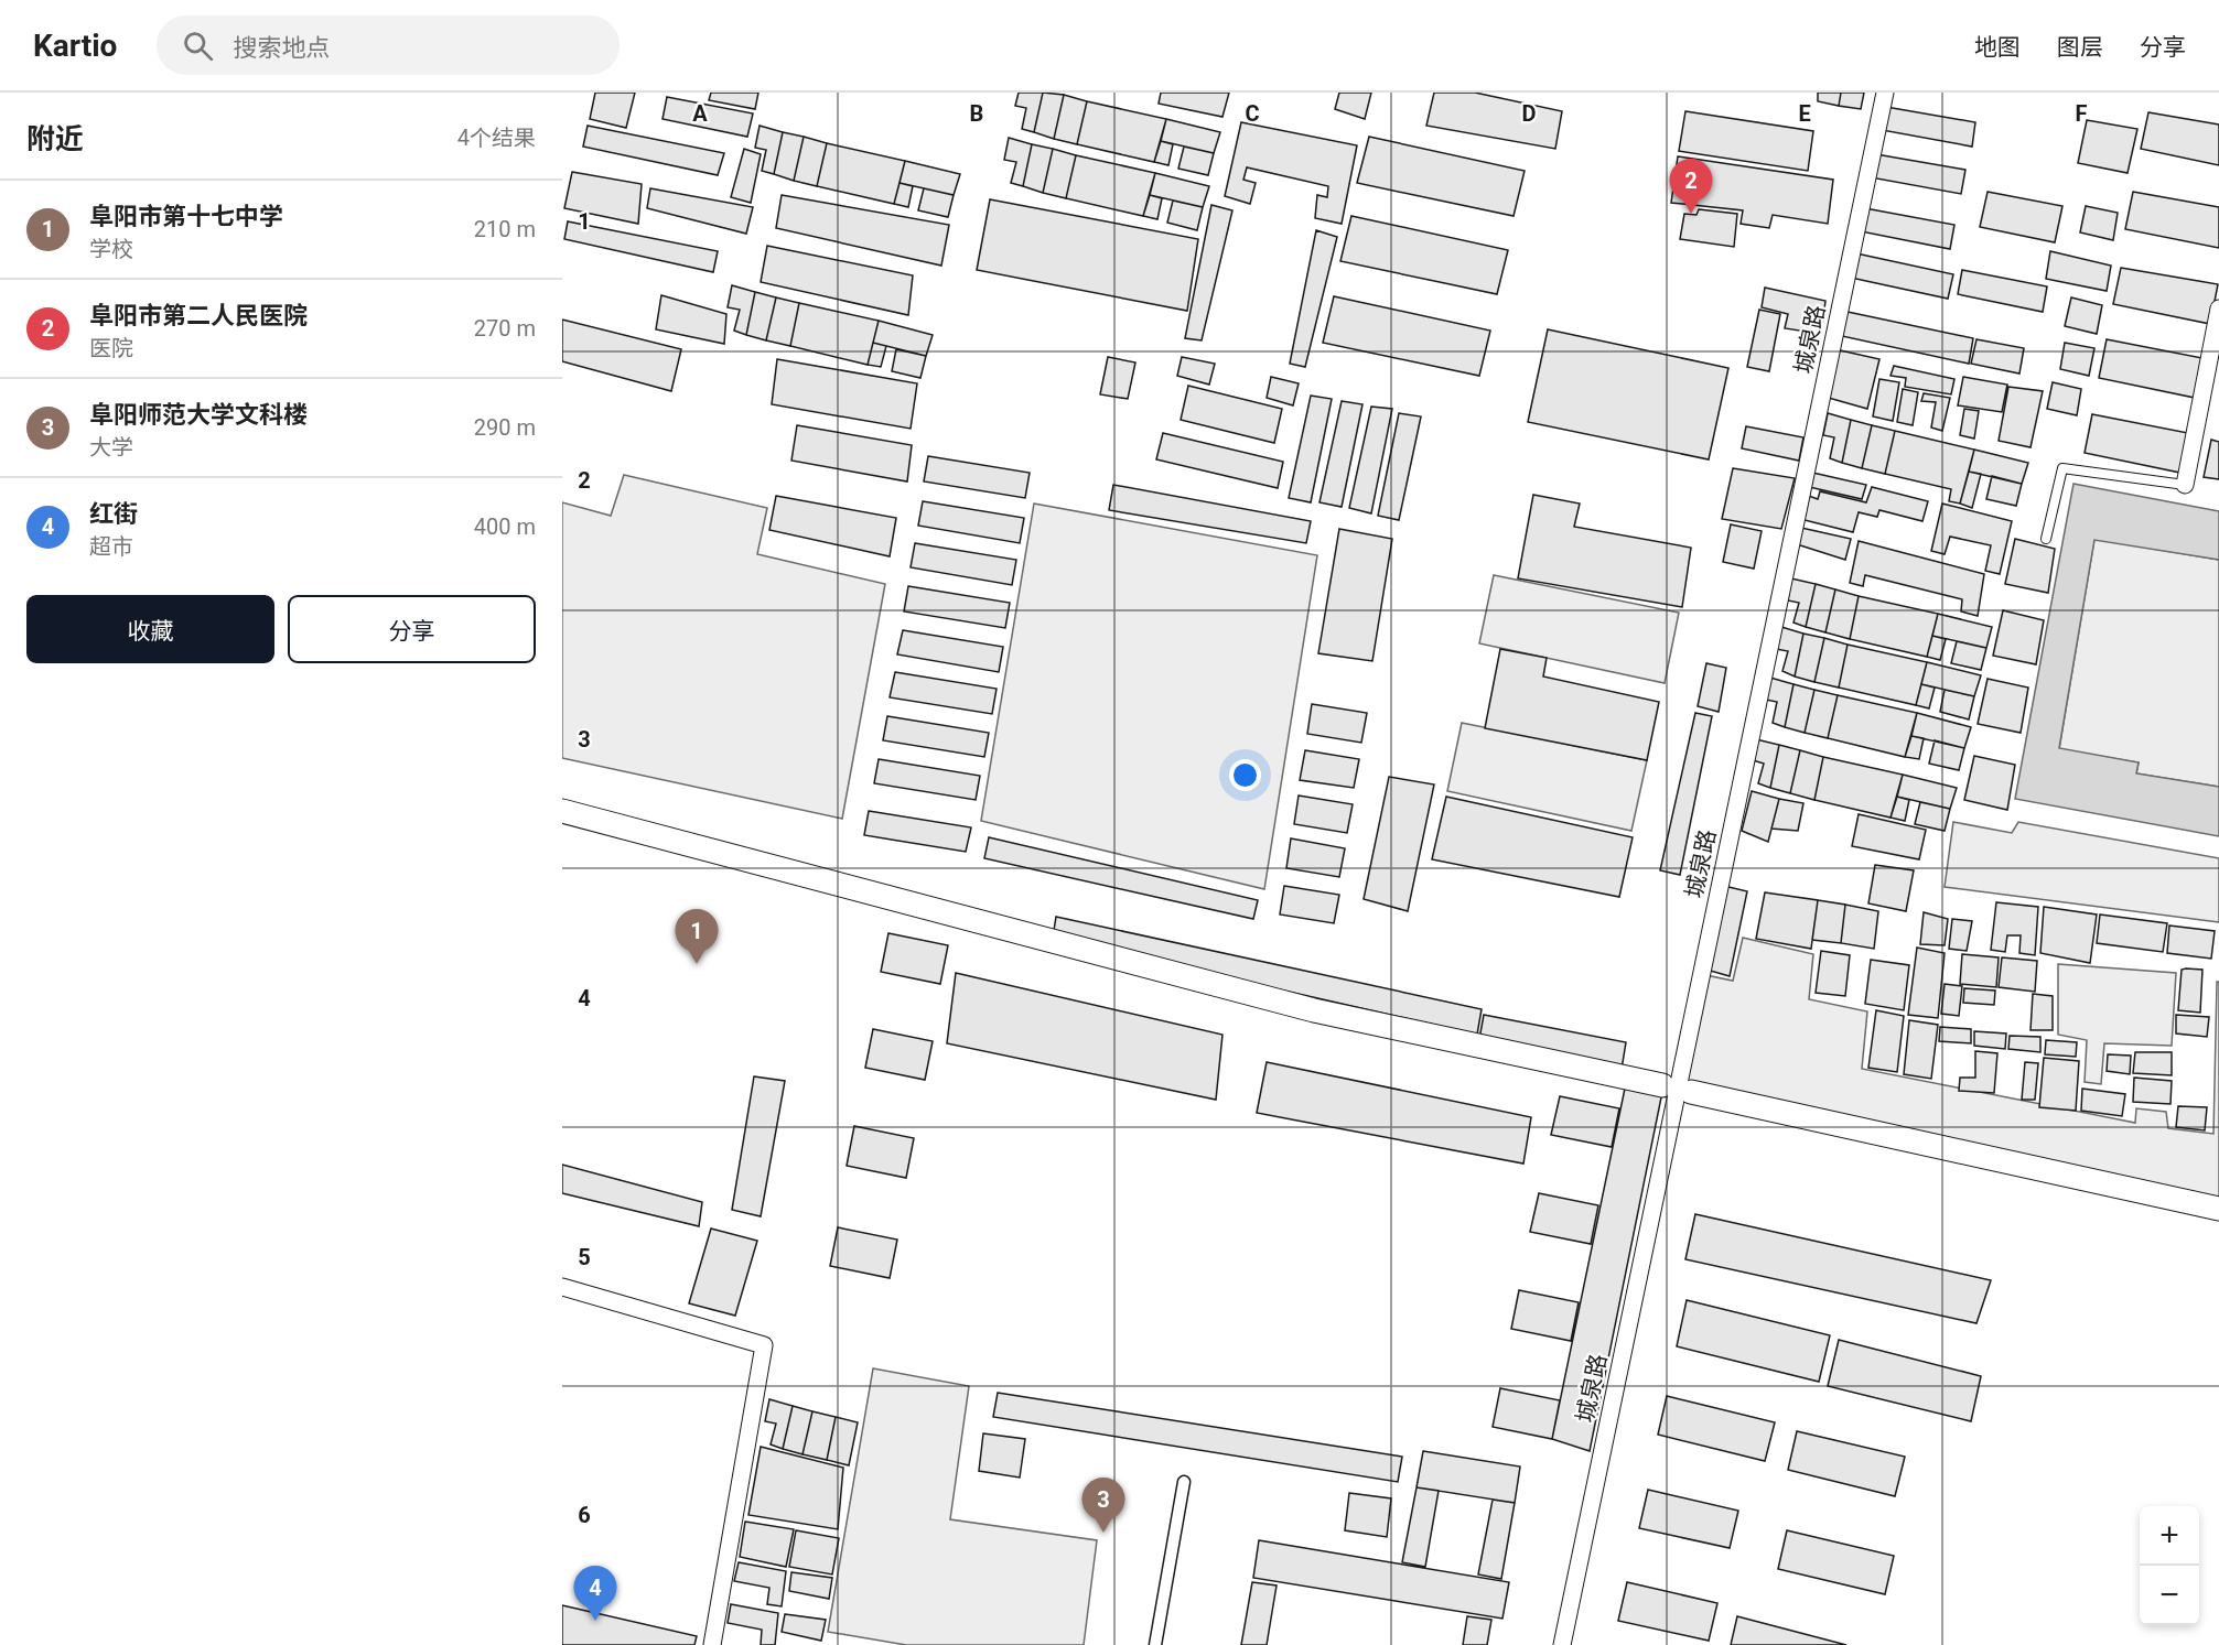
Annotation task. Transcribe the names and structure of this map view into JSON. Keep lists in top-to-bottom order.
{
  "streets": {
    "street": ["城泉路"]
  },
  "page": {
    "header": "Kartio",
    "search": "搜索地点",
    "nav": ["地图", "图层", "分享"],
    "heading": ["附近", "4个结果"],
    "pins": [
      "2",
      "1",
      "3",
      "4"
    ],
    "list": [
      {
        "mark": "1",
        "name": "阜阳市第十七中学",
        "note": "学校",
        "value": "210 m"
      },
      {
        "mark": "2",
        "name": "阜阳市第二人民医院",
        "note": "医院",
        "value": "270 m"
      },
      {
        "mark": "3",
        "name": "阜阳师范大学文科楼",
        "note": "大学",
        "value": "290 m"
      },
      {
        "mark": "4",
        "name": "红街",
        "note": "超市",
        "value": "400 m"
      }
    ],
    "buttons": ["收藏", "分享"],
    "map_buttons": ["+", "−"]
  },
  "grid": {
    "columns": [
      "A",
      "B",
      "C",
      "D",
      "E",
      "F"
    ],
    "rows": [
      "1",
      "2",
      "3",
      "4",
      "5",
      "6"
    ]
  }
}
